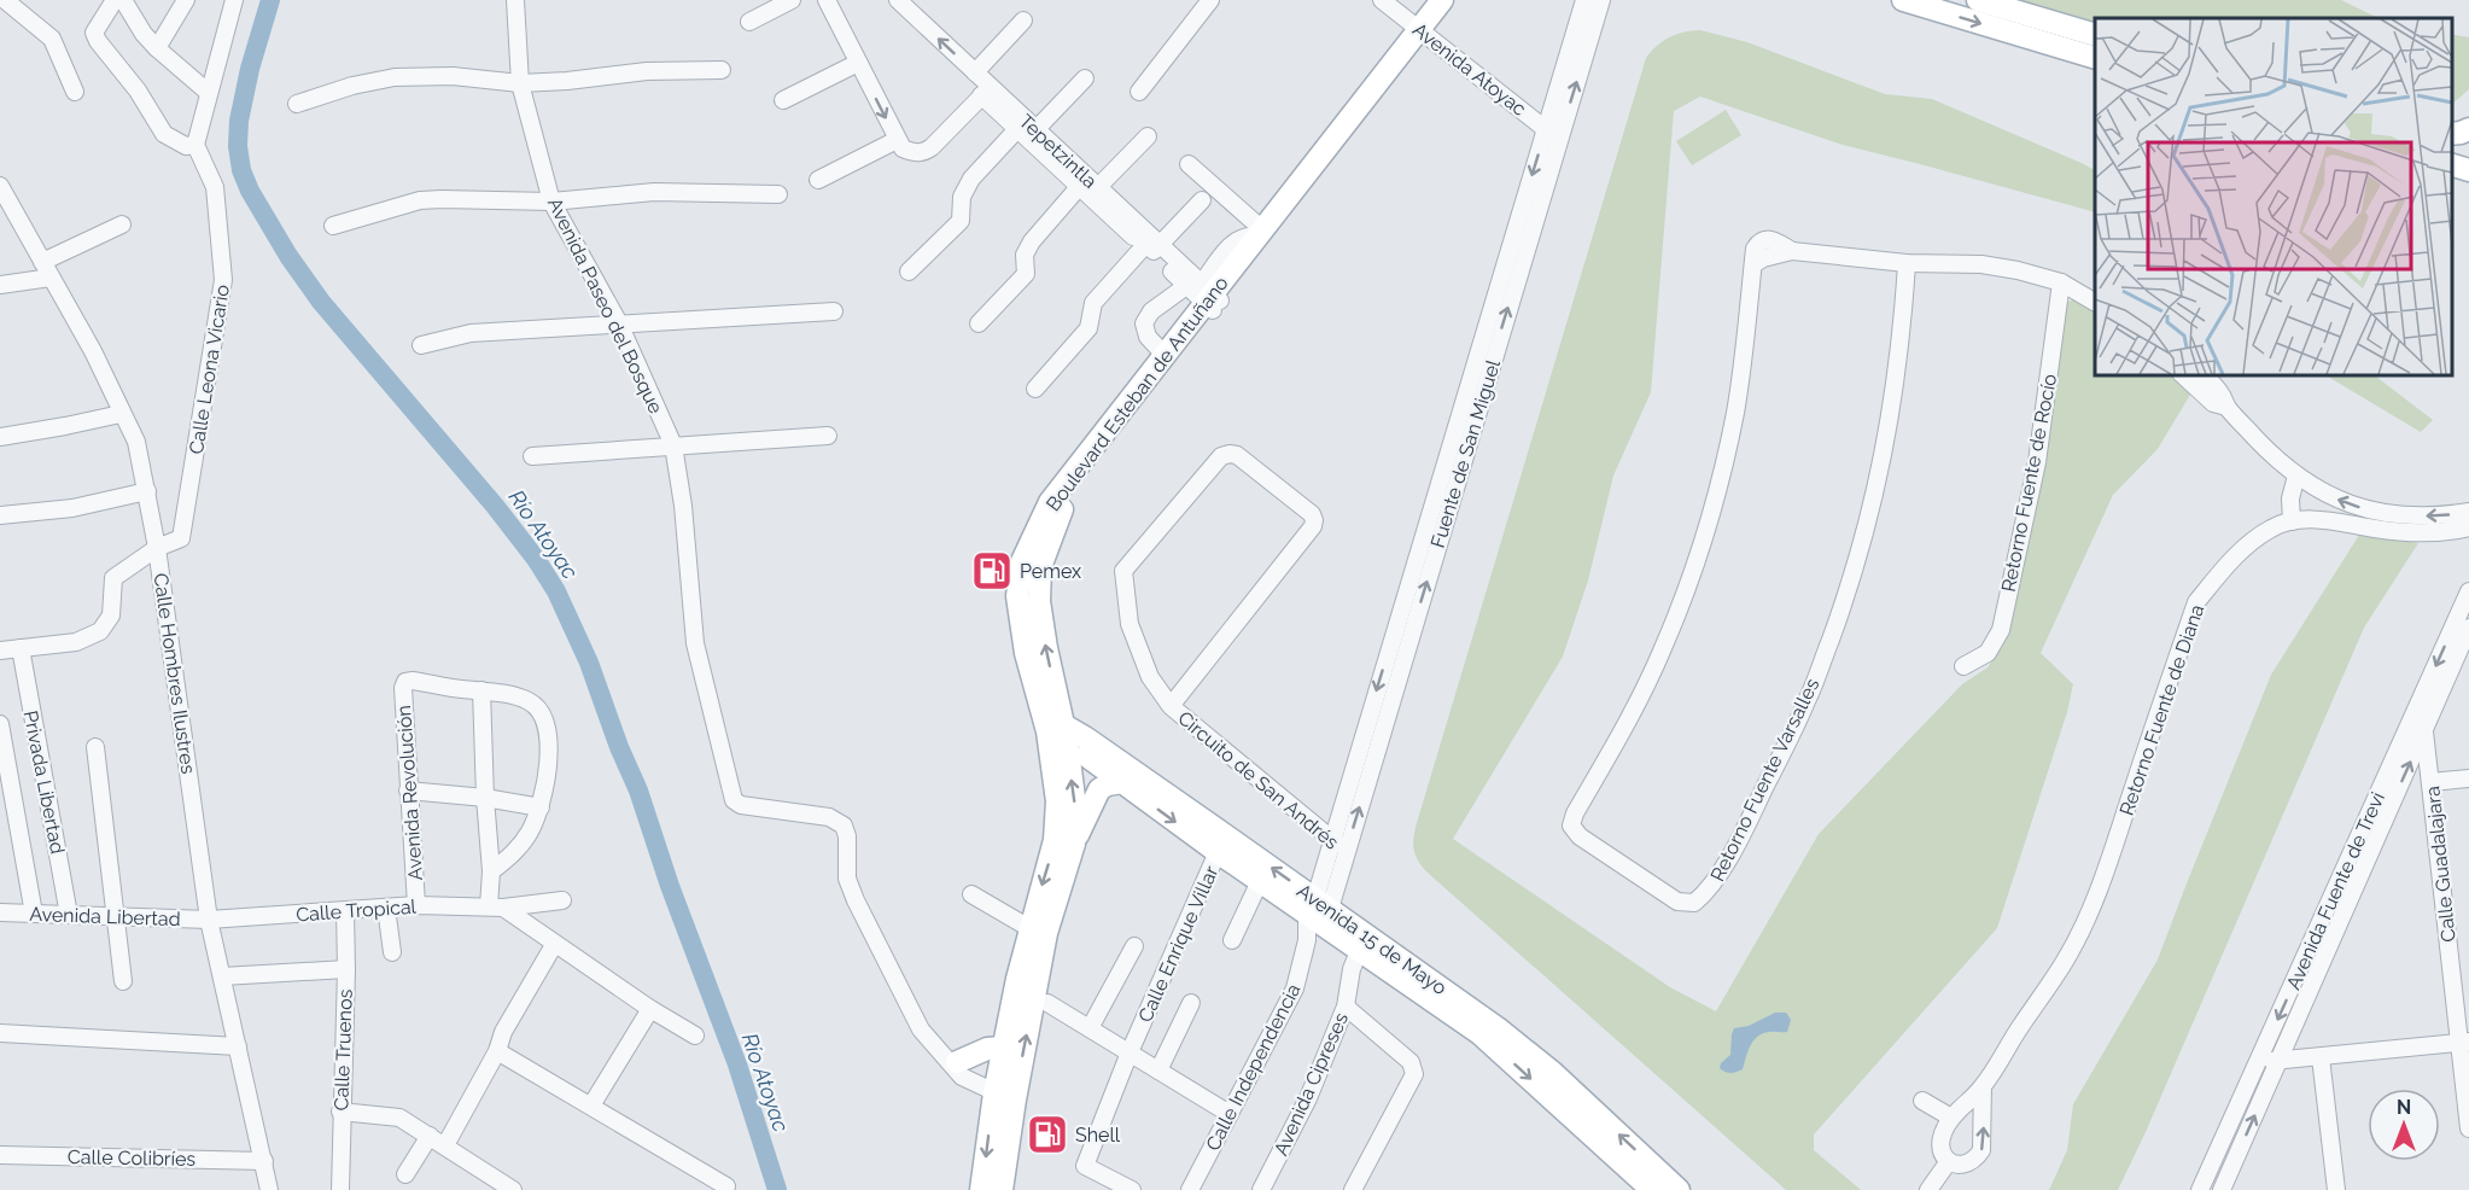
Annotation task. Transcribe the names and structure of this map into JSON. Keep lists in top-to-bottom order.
{
  "streets": {
    "main road": ["Boulevard Esteban de Antuñano", "Avenida 15 de Mayo"],
    "street": [
      "Avenida Atoyac",
      "Tepetzintla",
      "Avenida Paseo del Bosque",
      "Calle Leona Vicario",
      "Fuente de San Miguel",
      "Retorno Fuente de Rocío",
      "Calle Hombres Ilustres",
      "Retorno Fuente de Diana",
      "Circuito de San Andrés",
      "Retorno Fuente Varsalles",
      "Privada Libertad",
      "Avenida Revolución",
      "Calle Guadalajara",
      "Avenida Fuente de Trevi",
      "Calle Tropical",
      "Avenida Libertad",
      "Calle Enrique Villar",
      "Calle Truenos",
      "Calle Independencia",
      "Avenida Cipreses",
      "Calle Colibríes"
    ]
  },
  "crossings": [
    ["Avenida Atoyac", "Boulevard Esteban de Antuñano"],
    ["Avenida Atoyac", "Fuente de San Miguel"],
    ["Tepetzintla", "Boulevard Esteban de Antuñano"],
    ["Avenida Paseo del Bosque", "Boulevard Esteban de Antuñano"],
    ["Calle Leona Vicario", "Calle Hombres Ilustres"],
    ["Boulevard Esteban de Antuñano", "Avenida 15 de Mayo"],
    ["Fuente de San Miguel", "Circuito de San Andrés"],
    ["Fuente de San Miguel", "Avenida 15 de Mayo"],
    ["Fuente de San Miguel", "Calle Independencia"],
    ["Calle Hombres Ilustres", "Calle Tropical"],
    ["Calle Hombres Ilustres", "Avenida Libertad"],
    ["Calle Hombres Ilustres", "Calle Colibríes"],
    ["Privada Libertad", "Avenida Libertad"],
    ["Avenida Revolución", "Calle Tropical"],
    ["Calle Guadalajara", "Avenida Fuente de Trevi"],
    ["Calle Tropical", "Avenida Libertad"],
    ["Calle Tropical", "Calle Truenos"],
    ["Avenida 15 de Mayo", "Calle Enrique Villar"],
    ["Avenida 15 de Mayo", "Calle Independencia"],
    ["Avenida 15 de Mayo", "Avenida Cipreses"]
  ],
  "water": ["Río Atoyac"],
  "places": {
    "fuel station": ["Pemex", "Shell"]
  },
  "north": "top"
}
